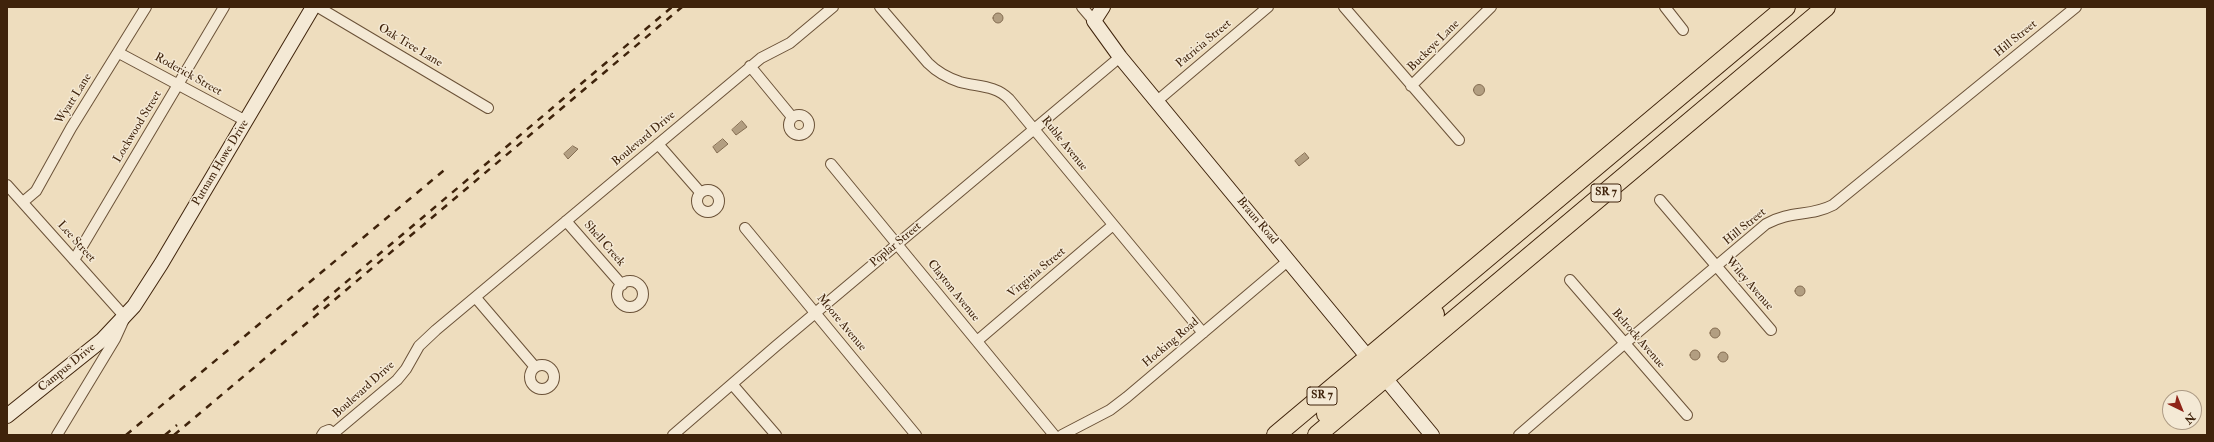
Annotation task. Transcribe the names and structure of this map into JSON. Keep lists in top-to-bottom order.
{
  "streets": {
    "highway": ["SR 7"],
    "street": [
      "Hill Street",
      "Patricia Street",
      "Oak Tree Lane",
      "Buckeye Lane",
      "Roderick Street",
      "Wyatt Lane",
      "Lockwood Street",
      "Boulevard Drive",
      "Ruble Avenue",
      "Putnam Howe Drive",
      "Braun Road",
      "Lee Street",
      "Shell Creek",
      "Poplar Street",
      "Virginia Street",
      "Wiley Avenue",
      "Clayton Avenue",
      "Moore Avenue",
      "Belrock Avenue",
      "Hocking Road",
      "Campus Drive"
    ]
  },
  "crossings": [
    ["Hill Street", "Wiley Avenue"],
    ["Hill Street", "Belrock Avenue"],
    ["Patricia Street", "Braun Road"],
    ["Roderick Street", "Wyatt Lane"],
    ["Roderick Street", "Lockwood Street"],
    ["Roderick Street", "Putnam Howe Drive"],
    ["Wyatt Lane", "Lee Street"],
    ["Lockwood Street", "Lee Street"],
    ["Boulevard Drive", "Shell Creek"],
    ["Ruble Avenue", "Poplar Street"],
    ["Ruble Avenue", "Virginia Street"],
    ["Ruble Avenue", "Hocking Road"],
    ["Putnam Howe Drive", "Lee Street"],
    ["Putnam Howe Drive", "Campus Drive"],
    ["SR 7", "Braun Road"],
    ["Braun Road", "Poplar Street"],
    ["Braun Road", "Hocking Road"],
    ["Lee Street", "Campus Drive"],
    ["Poplar Street", "Clayton Avenue"],
    ["Poplar Street", "Moore Avenue"],
    ["Virginia Street", "Clayton Avenue"]
  ],
  "north": "bottom right"
}
